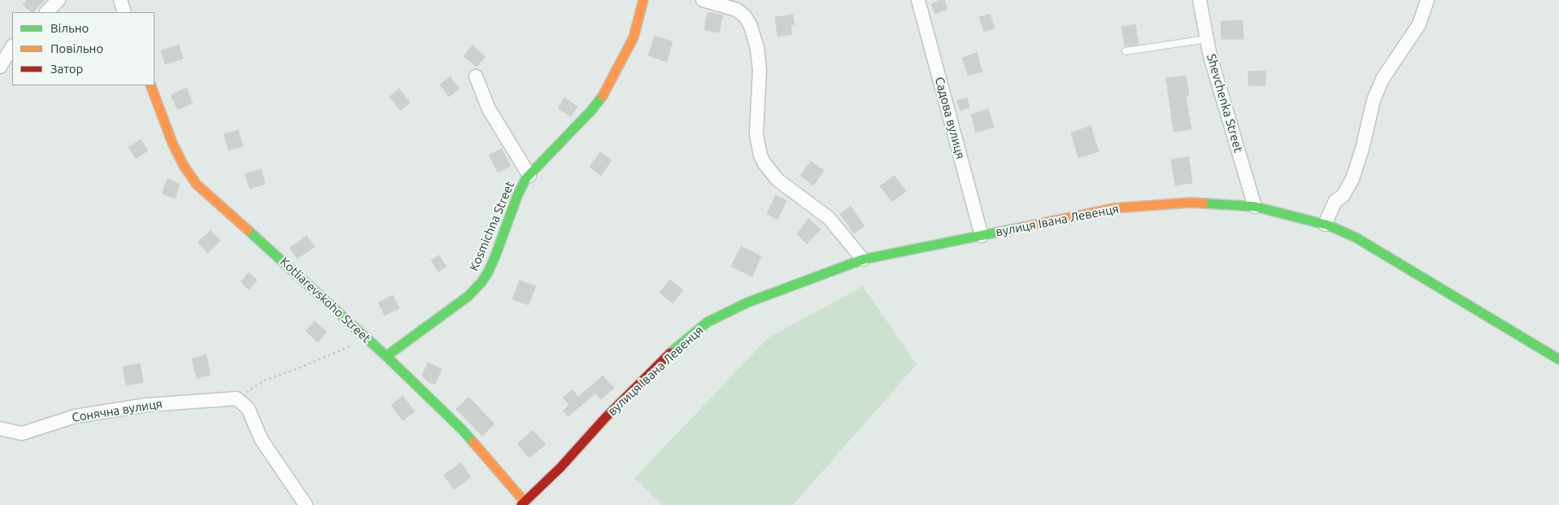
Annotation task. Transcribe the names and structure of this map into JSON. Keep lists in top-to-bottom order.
{
  "streets": {
    "street": [
      "Shevchenka Street",
      "Садова вулиця",
      "вулиця Івана Левенця",
      "Kosmichna Street",
      "Kotliarevskoho Street",
      "Сонячна вулиця"
    ]
  },
  "crossings": [
    ["Shevchenka Street", "вулиця Івана Левенця"],
    ["Садова вулиця", "вулиця Івана Левенця"],
    ["вулиця Івана Левенця", "Kotliarevskoho Street"],
    ["Kosmichna Street", "Kotliarevskoho Street"]
  ],
  "legend": ["Вільно", "Повільно", "Затор"]
}
